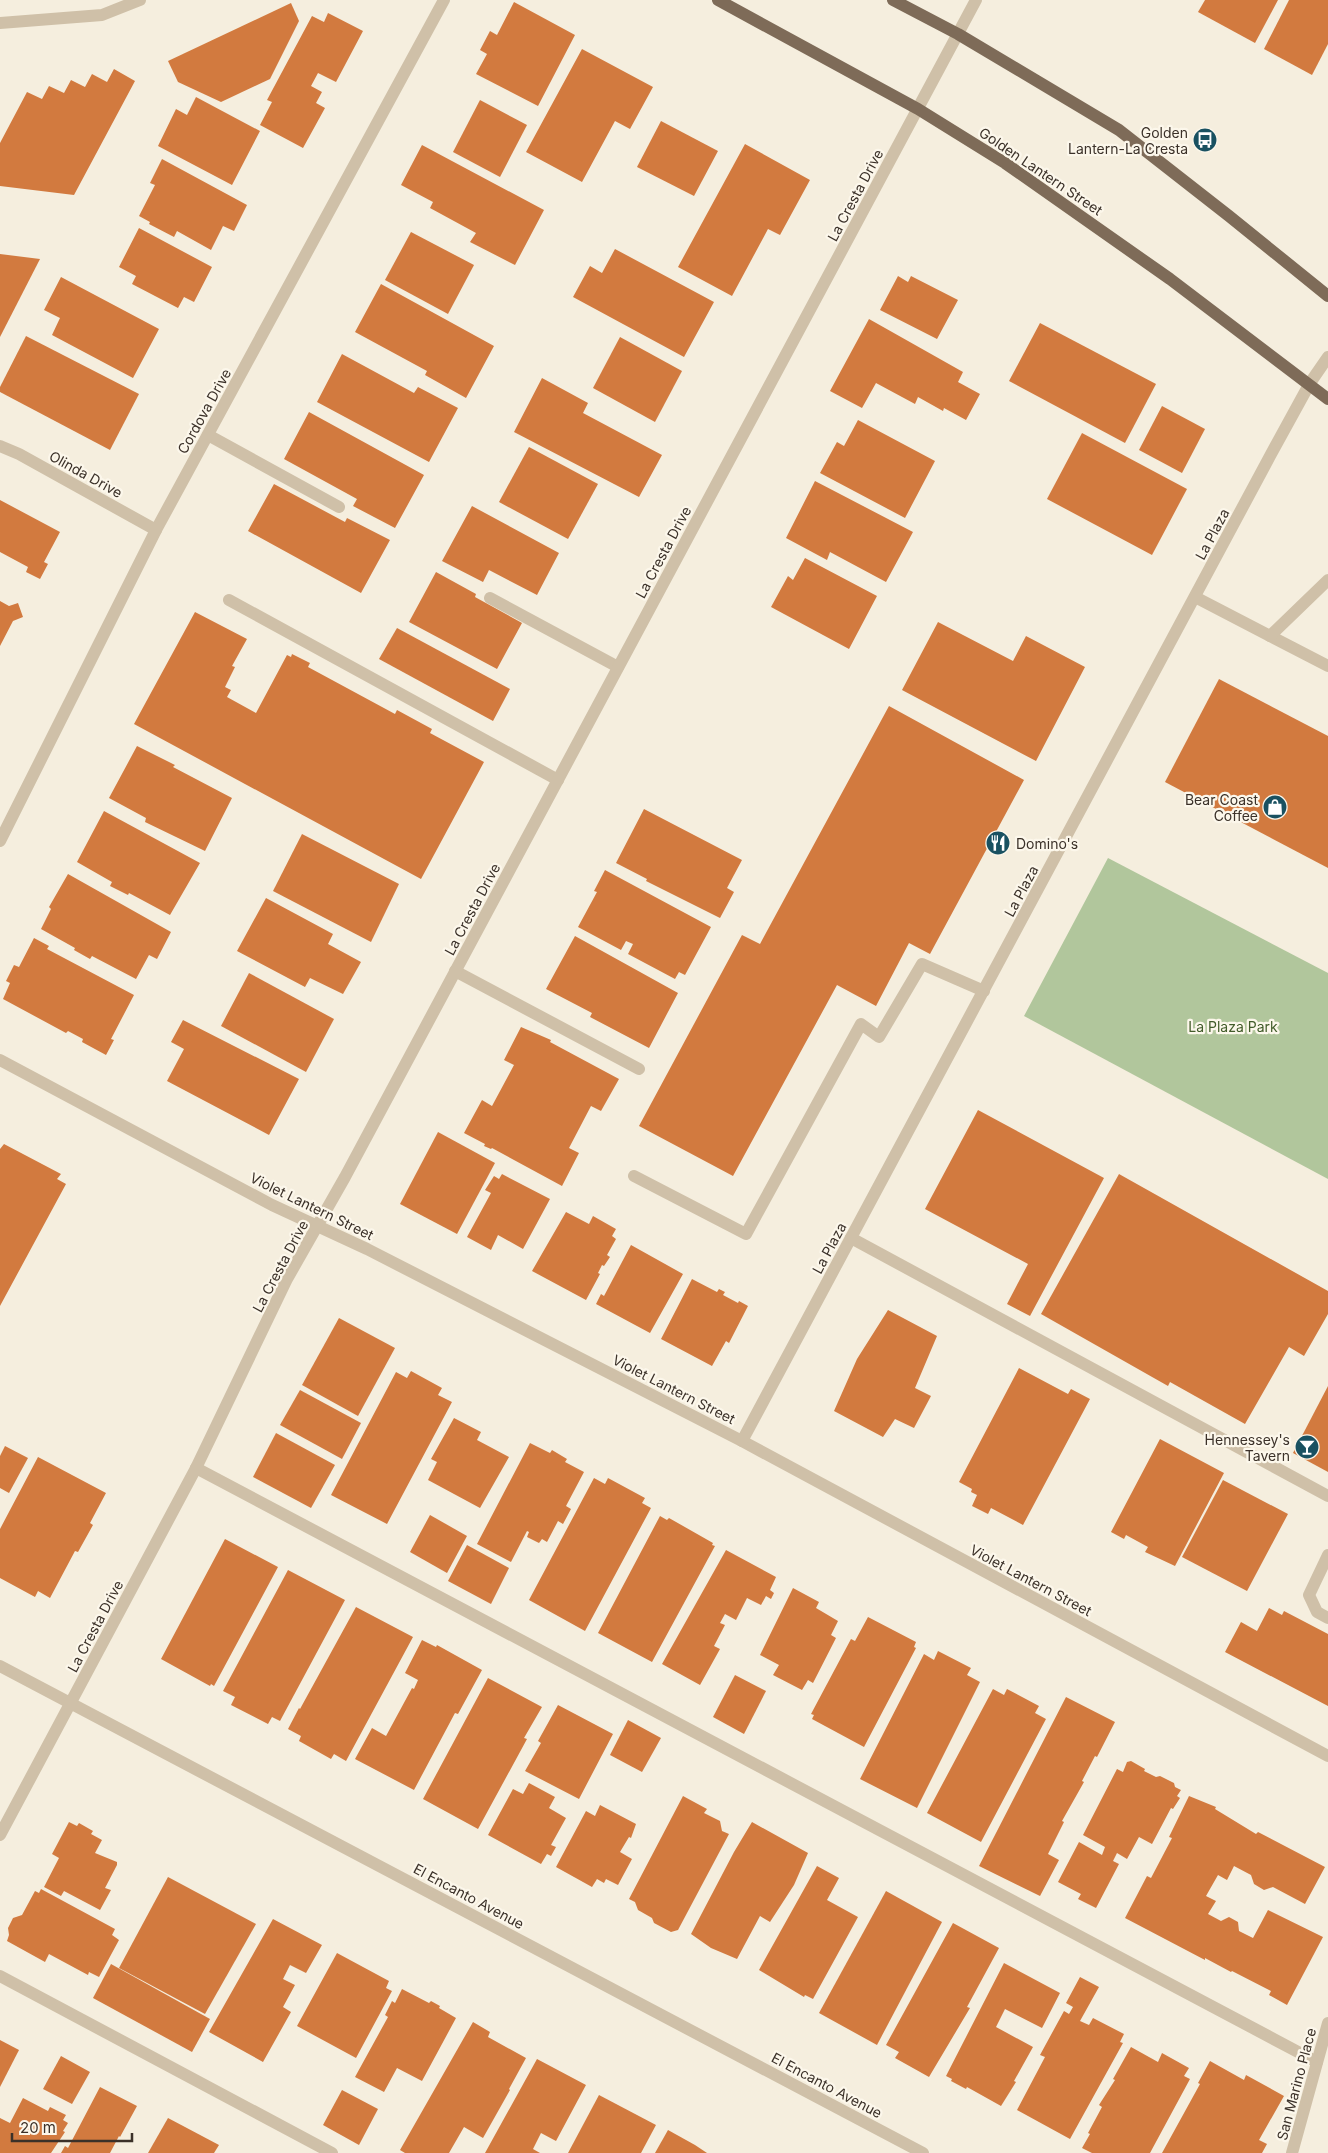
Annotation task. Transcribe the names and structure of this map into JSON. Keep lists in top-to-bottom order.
{
  "streets": {
    "main road": ["Golden Lantern Street"],
    "street": [
      "La Cresta Drive",
      "Cordova Drive",
      "Olinda Drive",
      "La Plaza",
      "Violet Lantern Street",
      "El Encanto Avenue",
      "San Marino Place"
    ]
  },
  "crossings": [
    ["Golden Lantern Street", "La Cresta Drive"],
    ["Golden Lantern Street", "La Plaza"],
    ["La Cresta Drive", "Violet Lantern Street"],
    ["La Cresta Drive", "El Encanto Avenue"],
    ["Cordova Drive", "Olinda Drive"],
    ["La Plaza", "Violet Lantern Street"]
  ],
  "parks": ["La Plaza Park"],
  "places": {
    "bus stop": ["Golden Lantern-La Cresta"],
    "shop": ["Bear Coast Coffee"],
    "restaurant": ["Domino's"],
    "bar": ["Hennessey's Tavern"]
  },
  "scale_bar": "20 m"
}
